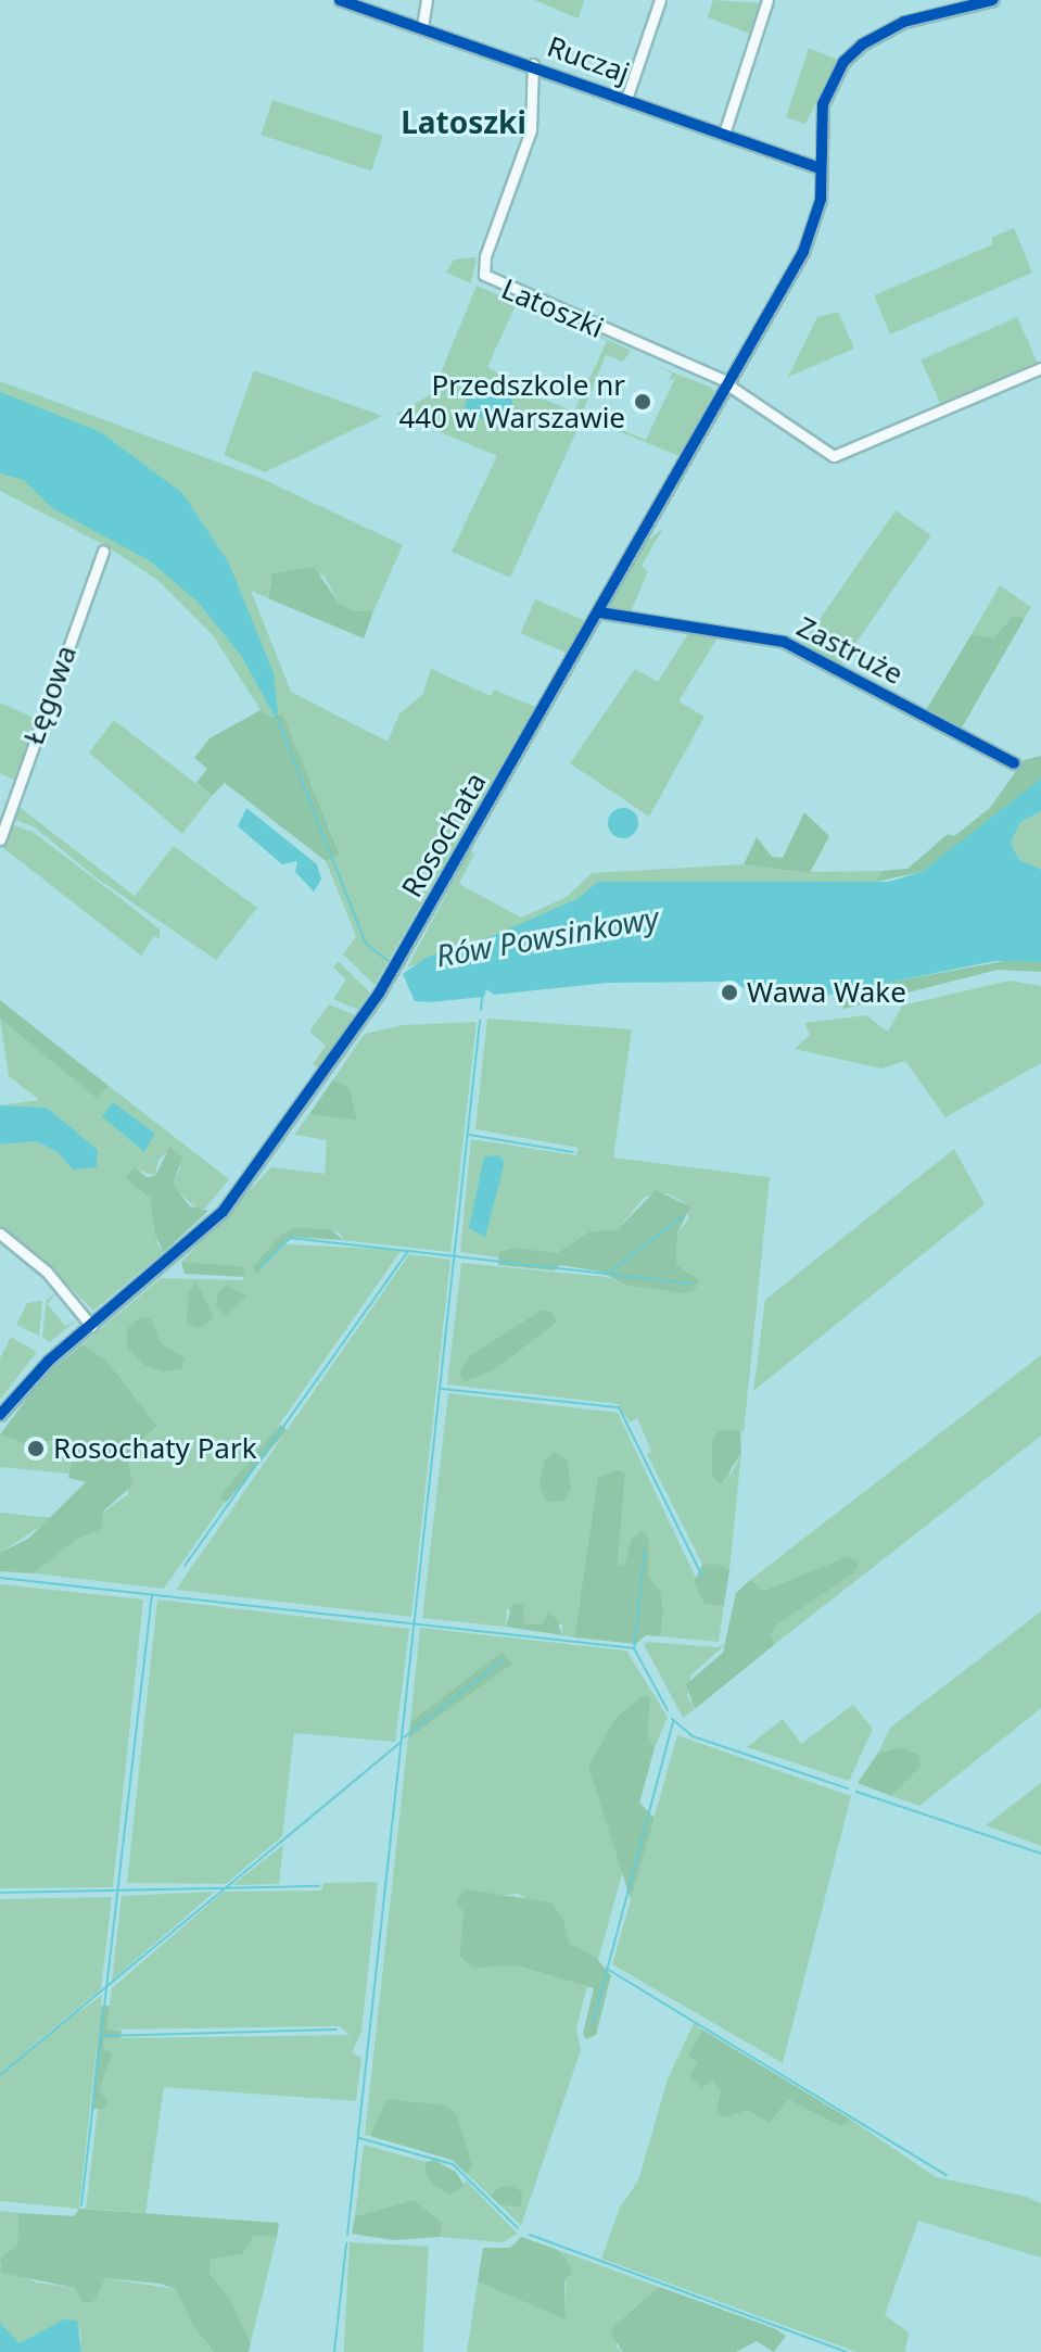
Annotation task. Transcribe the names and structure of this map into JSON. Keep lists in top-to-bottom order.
{
  "streets": {
    "street": [
      "Ruczaj",
      "Latoszki",
      "Zastruże",
      "Łęgowa",
      "Rosochata"
    ]
  },
  "crossings": [
    ["Ruczaj", "Latoszki"],
    ["Ruczaj", "Rosochata"],
    ["Latoszki", "Rosochata"],
    ["Zastruże", "Rosochata"]
  ],
  "districts": ["Latoszki"],
  "water": ["Rów Powsinkowy"],
  "places": ["Przedszkole nr 440 w Warszawie", "Wawa Wake", "Rosochaty Park"]
}
